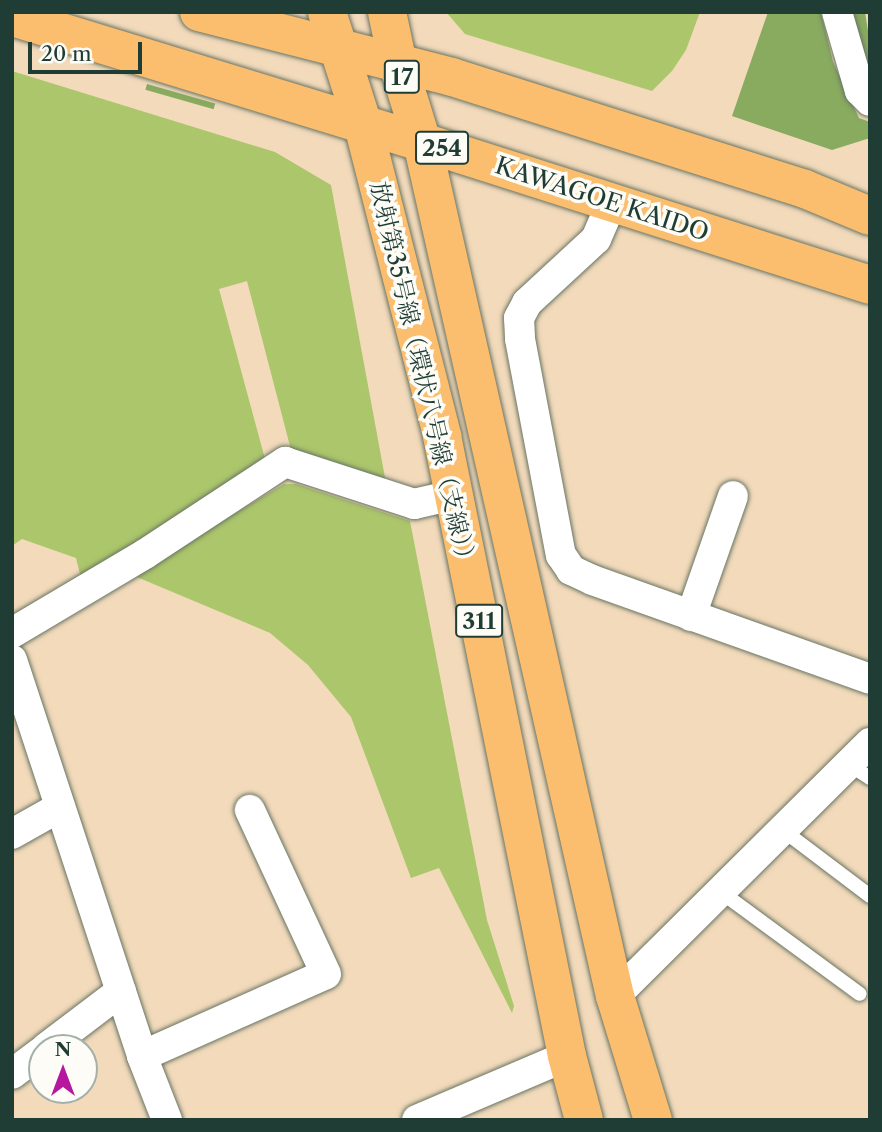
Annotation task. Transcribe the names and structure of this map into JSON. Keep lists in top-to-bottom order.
{
  "streets": {
    "main road": [
      "17",
      "254",
      "KAWAGOE KAIDO",
      "放射第35号線（環状八号線（支線））",
      "311"
    ]
  },
  "crossings": [
    ["17", "KAWAGOE KAIDO"],
    ["17", "放射第35号線（環状八号線（支線））"],
    ["KAWAGOE KAIDO", "放射第35号線（環状八号線（支線））"]
  ],
  "scale_bar": "20 m",
  "north": "top"
}
